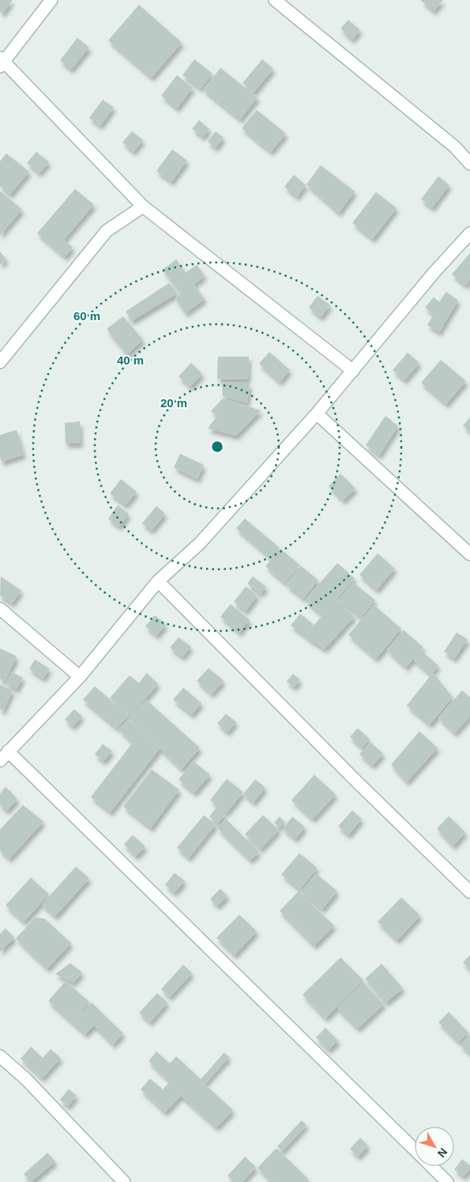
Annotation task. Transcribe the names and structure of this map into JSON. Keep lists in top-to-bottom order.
{
  "north": "bottom right",
  "rings": ["60 m", "40 m", "20 m"]
}
